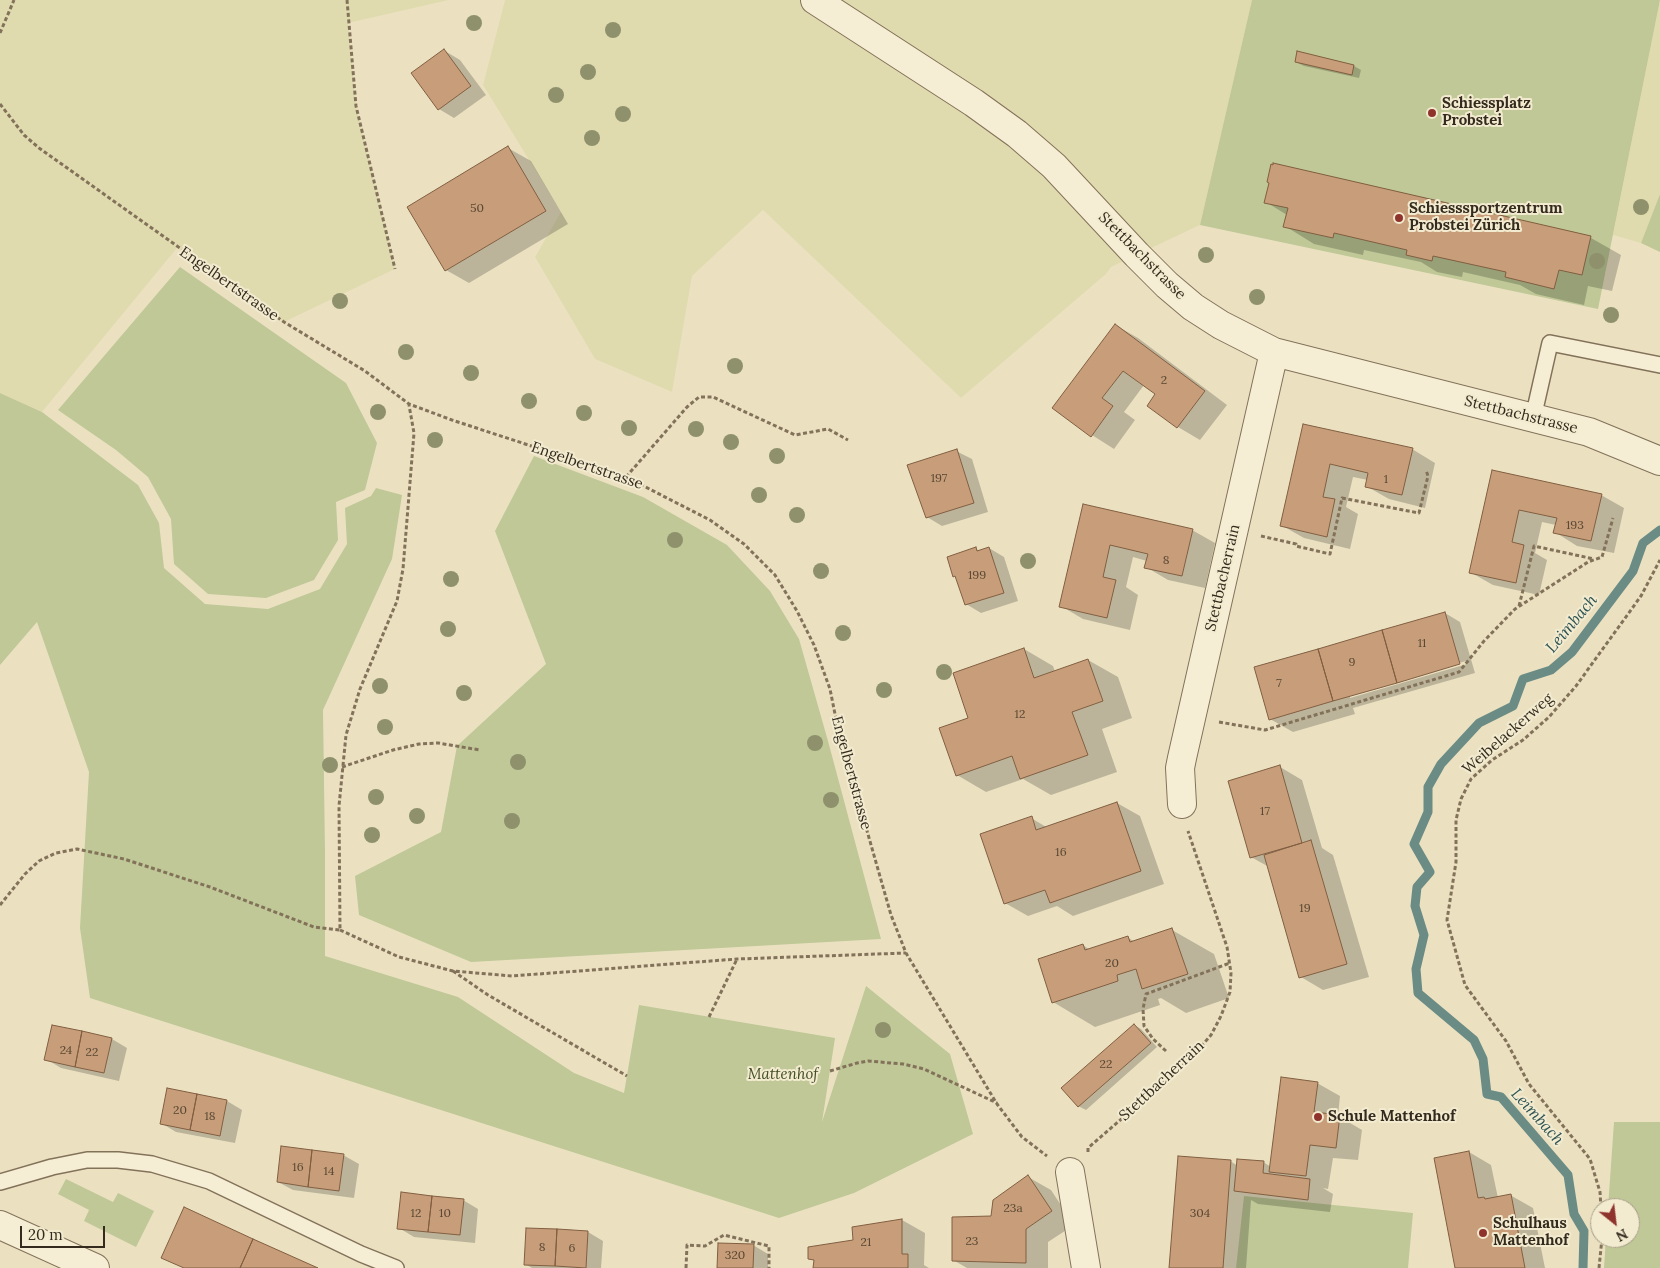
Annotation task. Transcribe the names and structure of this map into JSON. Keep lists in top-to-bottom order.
{
  "streets": {
    "street": ["Stettbachstrasse", "Stettbacherrain"],
    "path": ["Engelbertstrasse", "Weibelackerweg"]
  },
  "crossings": [
    ["Stettbachstrasse", "Stettbacherrain"],
    ["Engelbertstrasse", "Stettbacherrain"]
  ],
  "water": ["Leimbach"],
  "parks": ["Mattenhof"],
  "places": [
    "Schiessplatz Probstei",
    "Schiesssportzentrum Probstei Zürich",
    "Schule Mattenhof",
    "Schulhaus Mattenhof"
  ],
  "house_numbers": [
    "50",
    "2",
    "197",
    "1",
    "193",
    "8",
    "199",
    "11",
    "9",
    "7",
    "12",
    "17",
    "16",
    "19",
    "20",
    "24",
    "22",
    "22",
    "20",
    "18",
    "16",
    "14",
    "23a",
    "12",
    "10",
    "304",
    "23",
    "21",
    "8",
    "6",
    "320"
  ],
  "scale_bar": "20 m",
  "north": "bottom right"
}
